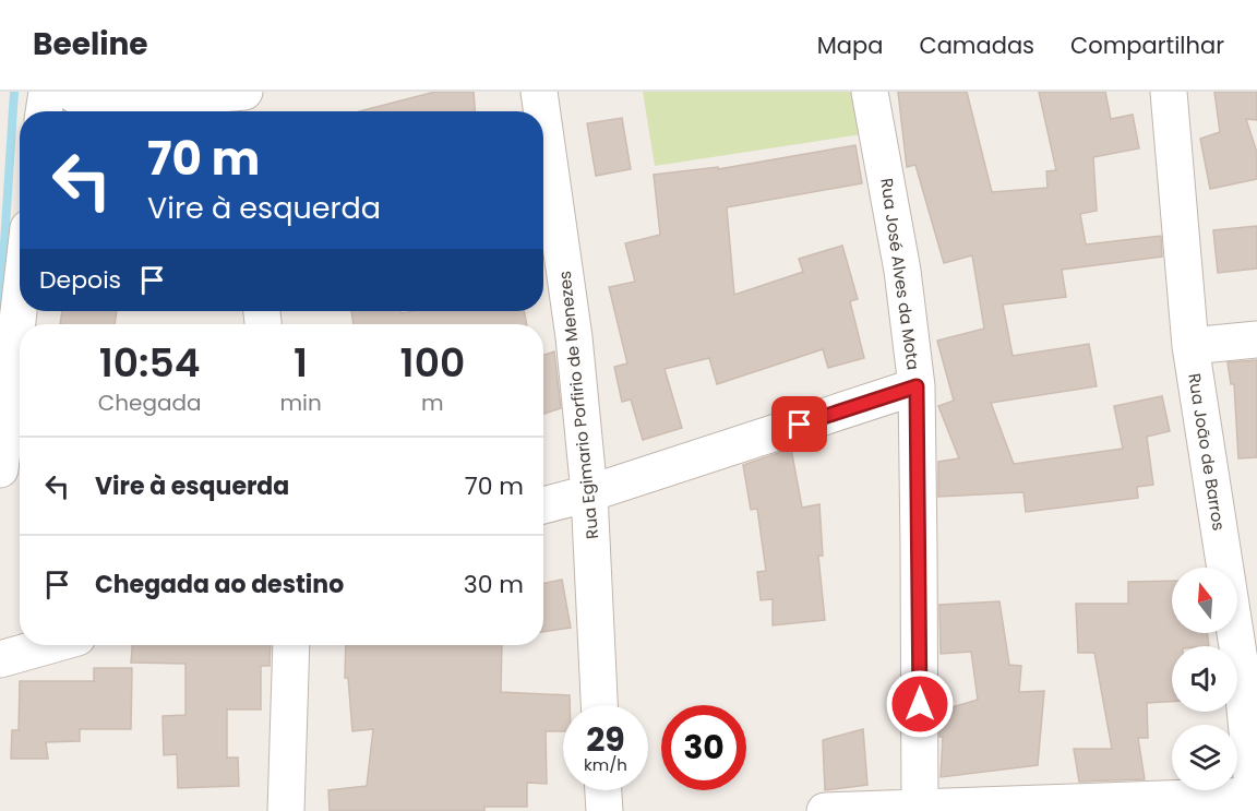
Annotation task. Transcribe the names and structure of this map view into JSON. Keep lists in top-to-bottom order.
{
  "streets": {
    "street": ["Rua José Alves da Mota", "Rua Egimario Porfirio de Menezes", "Rua João de Barros"]
  },
  "north": "top",
  "page": {
    "header": "Beeline",
    "nav": ["Mapa", "Camadas", "Compartilhar"],
    "turn": ["70 m", "Vire à esquerda"],
    "then": "Depois",
    "eta": [
      "10:54",
      "Chegada",
      "1",
      "min",
      "100",
      "m"
    ],
    "list": [
      {
        "name": "Vire à esquerda",
        "value": "70 m"
      },
      {
        "name": "Chegada ao destino",
        "value": "30 m"
      }
    ],
    "speed": "29 km/h",
    "limit": "30"
  }
}
